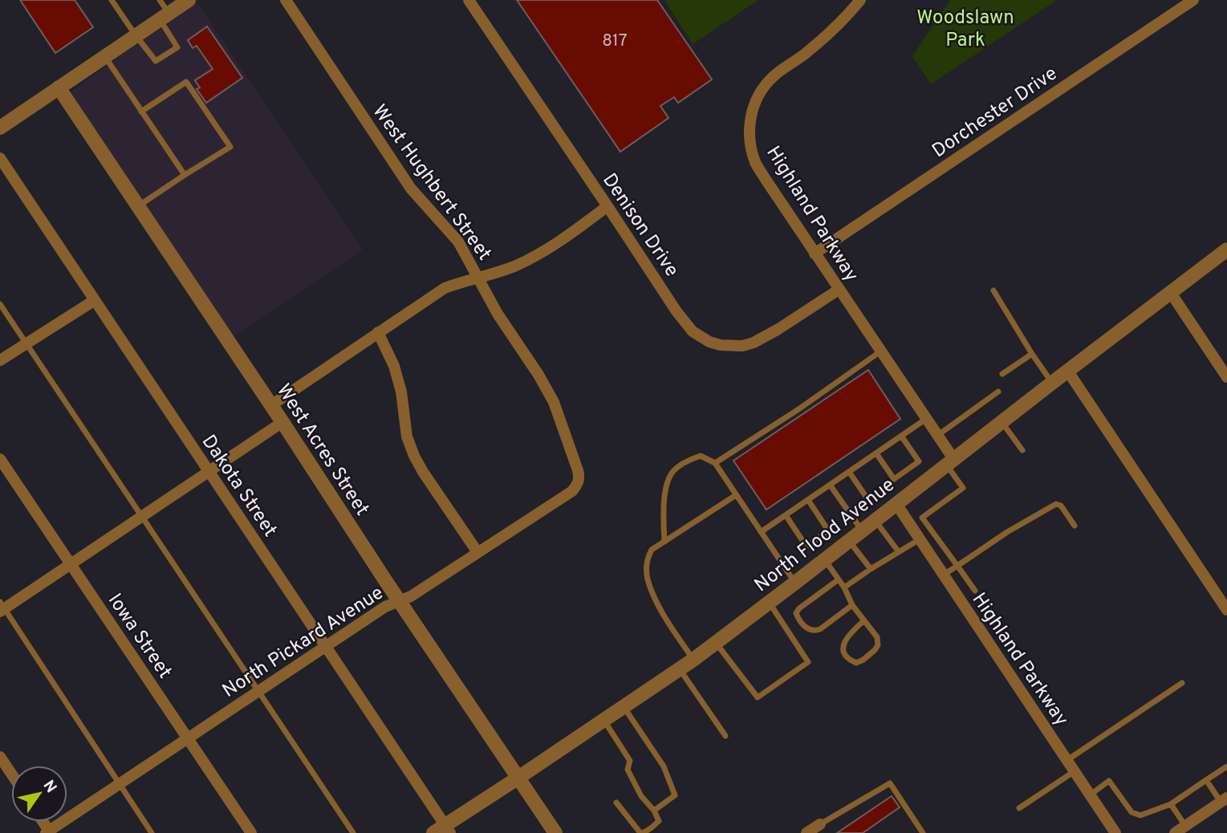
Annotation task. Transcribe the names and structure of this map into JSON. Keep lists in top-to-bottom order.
{
  "streets": {
    "street": [
      "Dorchester Drive",
      "West Hughbert Street",
      "Highland Parkway",
      "Denison Drive",
      "West Acres Street",
      "Dakota Street",
      "North Flood Avenue",
      "Iowa Street",
      "North Pickard Avenue"
    ]
  },
  "crossings": [
    ["Dorchester Drive", "Highland Parkway"],
    ["West Hughbert Street", "North Pickard Avenue"],
    ["Highland Parkway", "Denison Drive"],
    ["Highland Parkway", "North Flood Avenue"],
    ["West Acres Street", "North Flood Avenue"],
    ["West Acres Street", "North Pickard Avenue"],
    ["Dakota Street", "North Flood Avenue"],
    ["Dakota Street", "North Pickard Avenue"],
    ["Iowa Street", "North Pickard Avenue"]
  ],
  "parks": ["Woodslawn Park"],
  "house_numbers": ["817"],
  "north": "top right"
}
